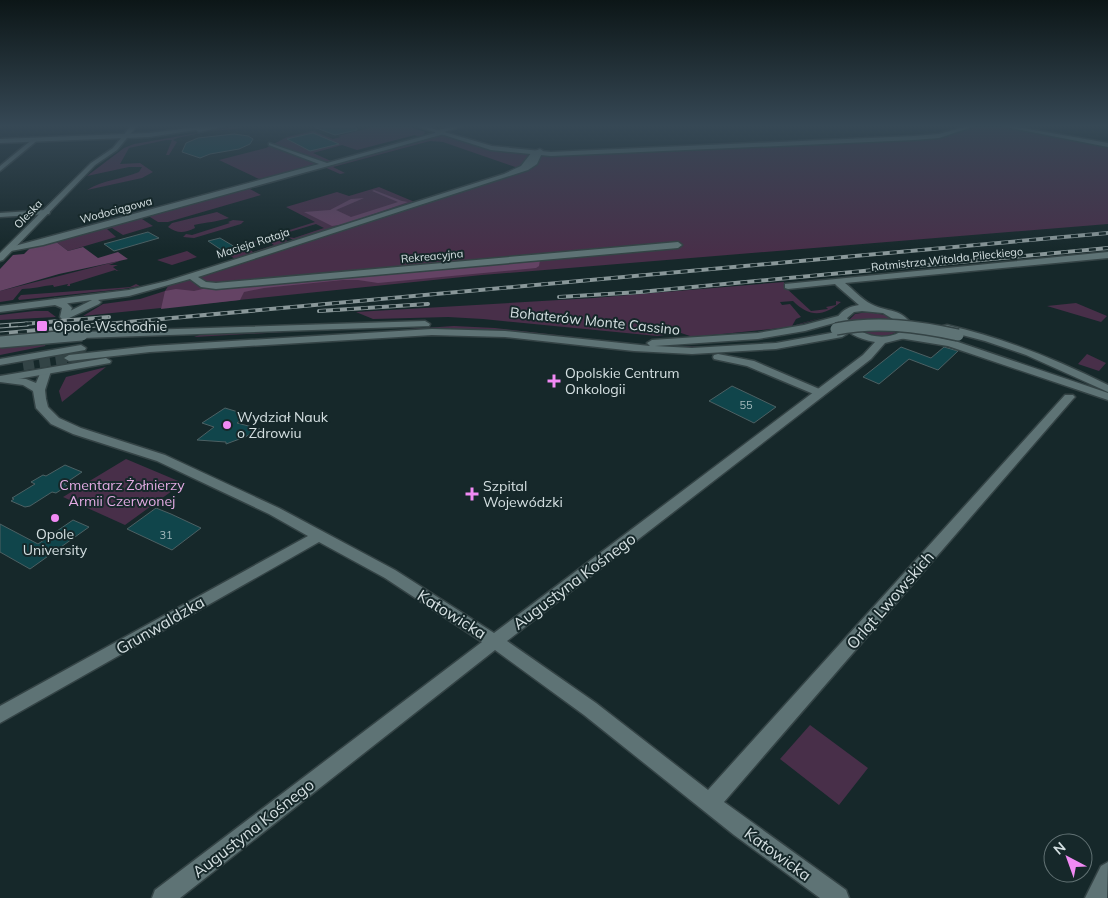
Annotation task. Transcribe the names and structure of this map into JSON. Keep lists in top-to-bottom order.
{
  "streets": {
    "street": [
      "Wodociągowa",
      "Oleska",
      "Macieja Rataja",
      "Rekreacyjna",
      "Rotmistrza Witolda Pileckiego",
      "Bohaterów Monte Cassino",
      "Augustyna Kośnego",
      "Orląt Lwowskich",
      "Katowicka",
      "Grunwaldzka"
    ]
  },
  "crossings": [
    ["Wodociągowa", "Oleska"],
    ["Macieja Rataja", "Rekreacyjna"],
    ["Augustyna Kośnego", "Katowicka"],
    ["Orląt Lwowskich", "Katowicka"],
    ["Katowicka", "Grunwaldzka"]
  ],
  "parks": ["Cmentarz Żołnierzy Armii Czerwonej"],
  "places": {
    "transit": ["Opole Wschodnie"],
    "health": ["Opolskie Centrum Onkologii", "Szpital Wojewódzki"],
    "other": ["Wydział Nauk o Zdrowiu", "Opole University"]
  },
  "house_numbers": ["55", "31"],
  "north": "top left"
}
